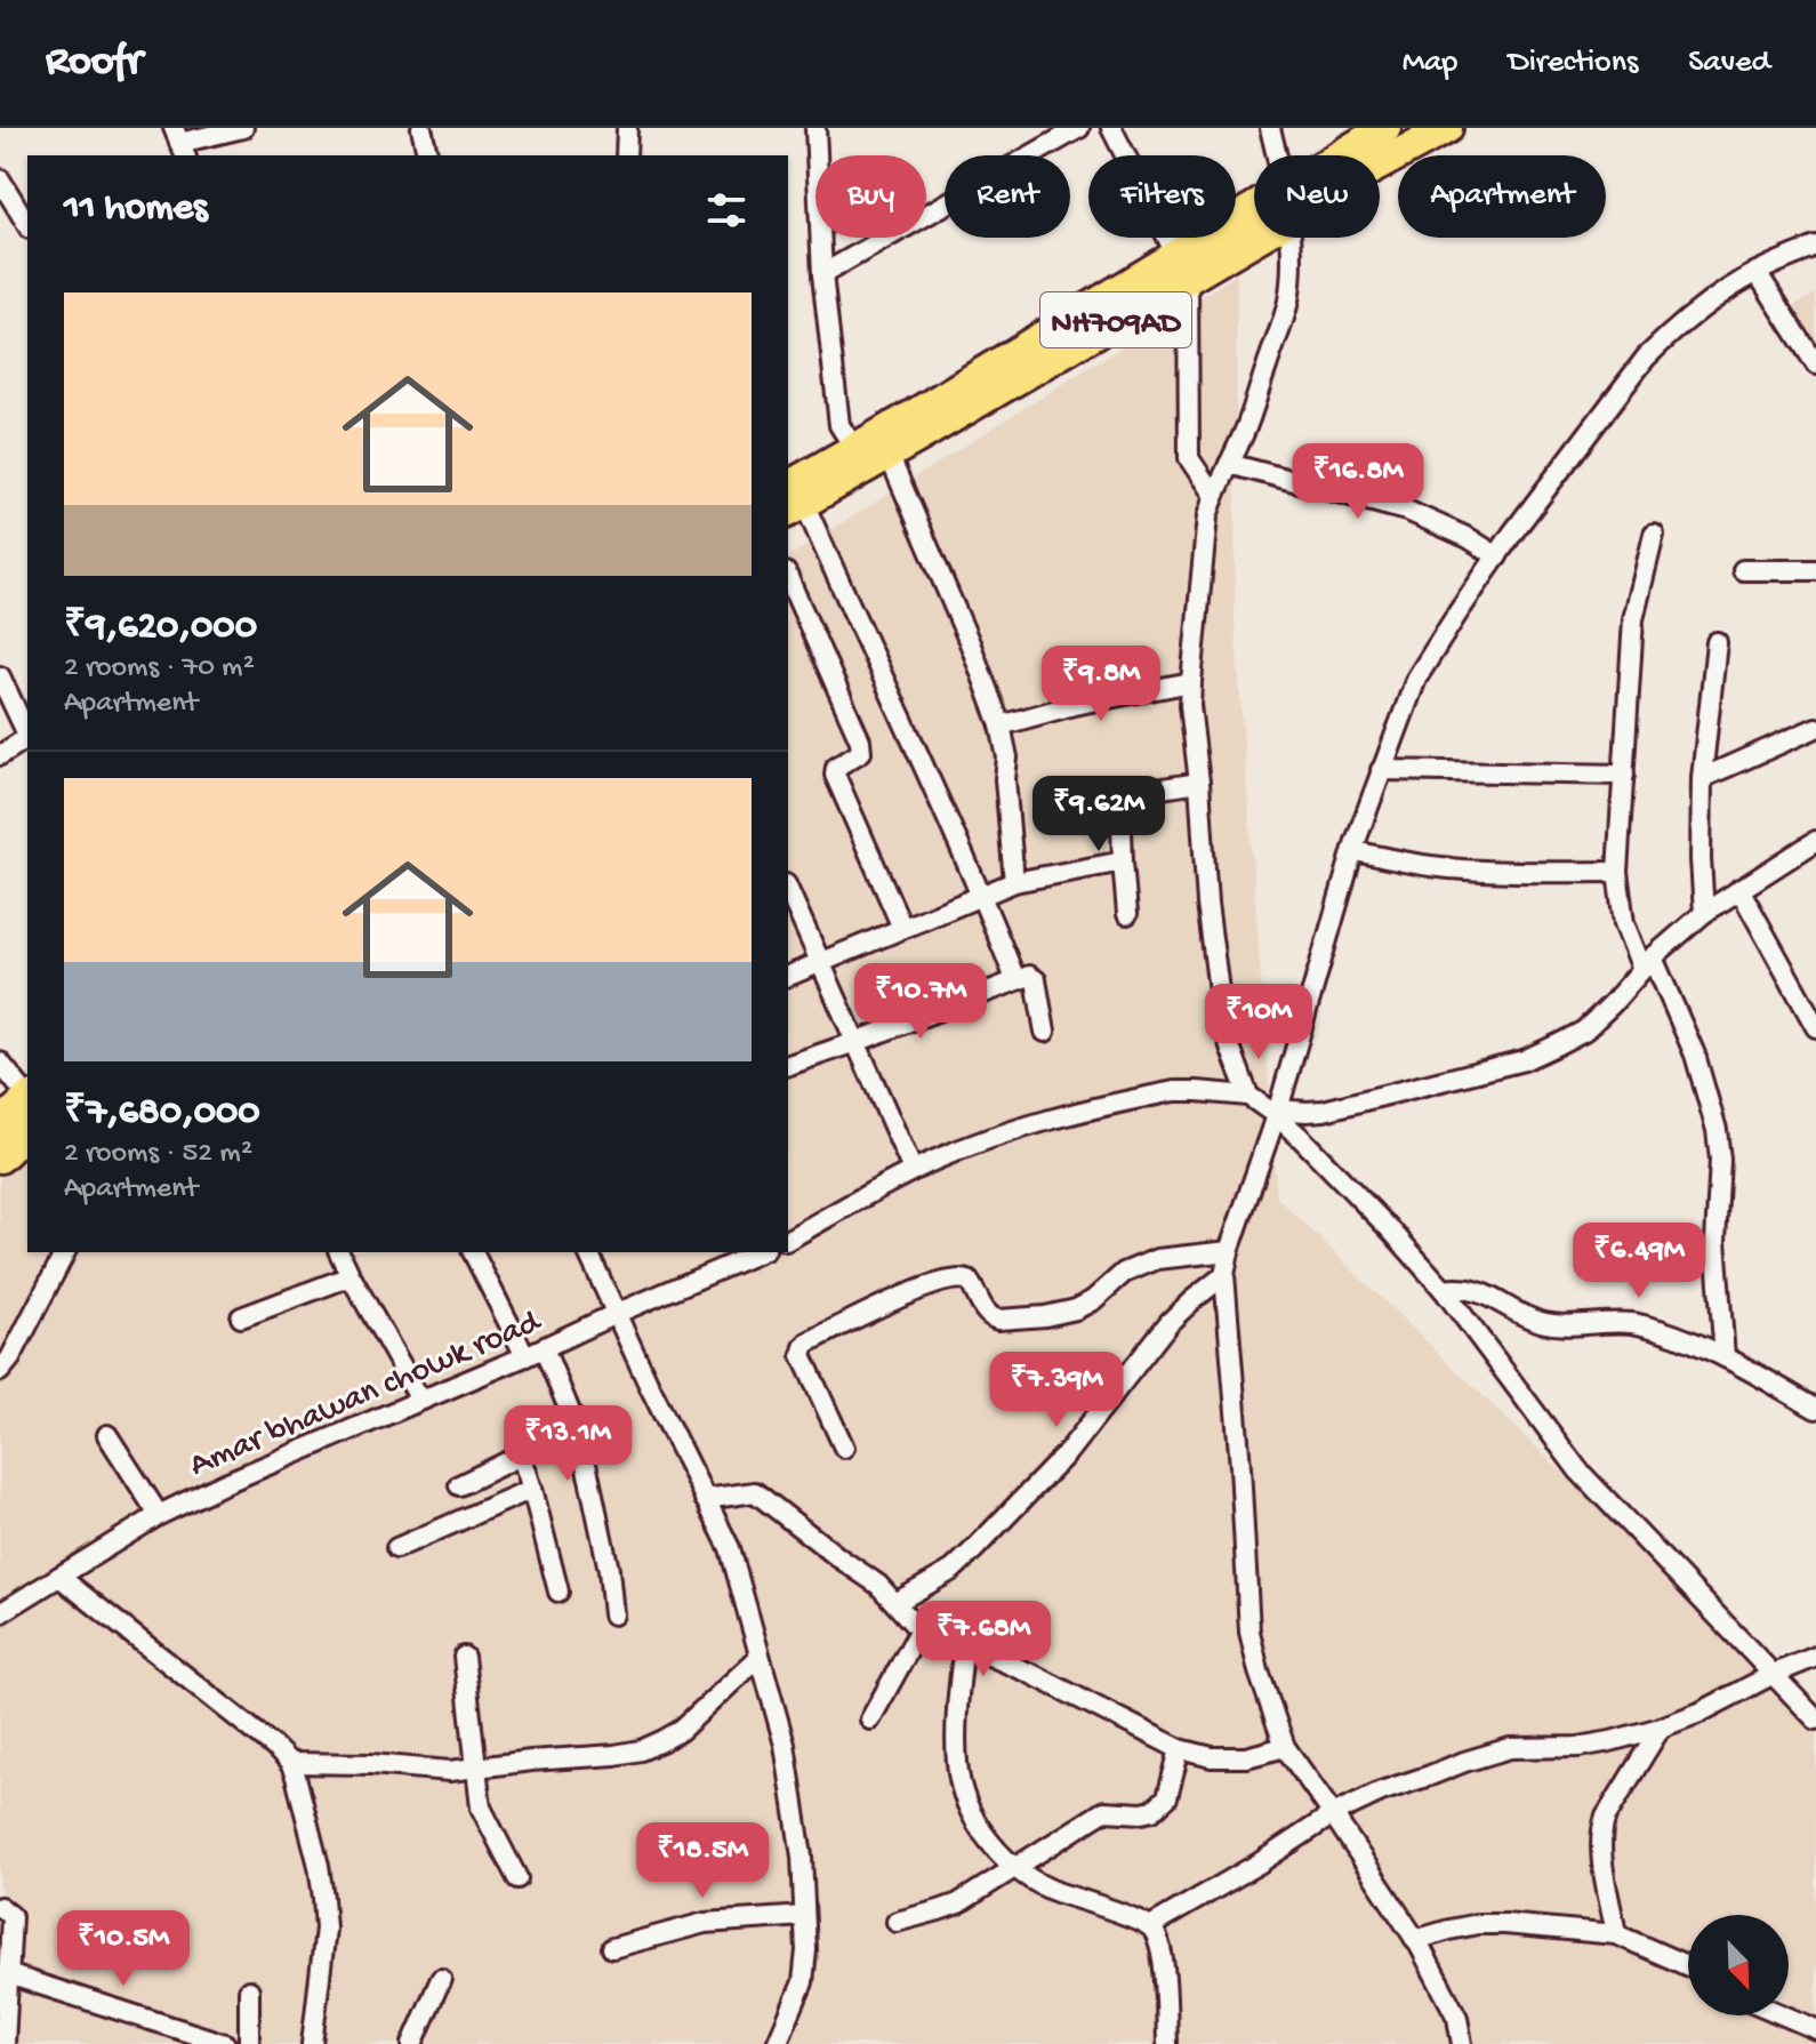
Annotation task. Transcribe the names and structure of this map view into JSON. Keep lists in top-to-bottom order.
{
  "streets": {
    "highway": ["NH709AD"],
    "street": ["Amar bhawan chowk road"]
  },
  "north": "bottom right",
  "page": {
    "header": "Roofr",
    "nav": ["Map", "Directions", "Saved"],
    "chip": [
      "Buy",
      "Rent",
      "Filters",
      "New",
      "Apartment"
    ],
    "heading": "11 homes",
    "list": [
      {
        "name": "₹9,620,000",
        "note": "2 rooms · 70 m² · Apartment"
      },
      {
        "name": "₹7,680,000",
        "note": "2 rooms · 52 m² · Apartment"
      }
    ],
    "price": [
      "₹16.8M",
      "₹9.8M",
      "₹9.62M",
      "₹10.7M",
      "₹10M",
      "₹6.49M",
      "₹7.39M",
      "₹13.1M",
      "₹7.68M",
      "₹18.5M",
      "₹10.5M"
    ]
  }
}
